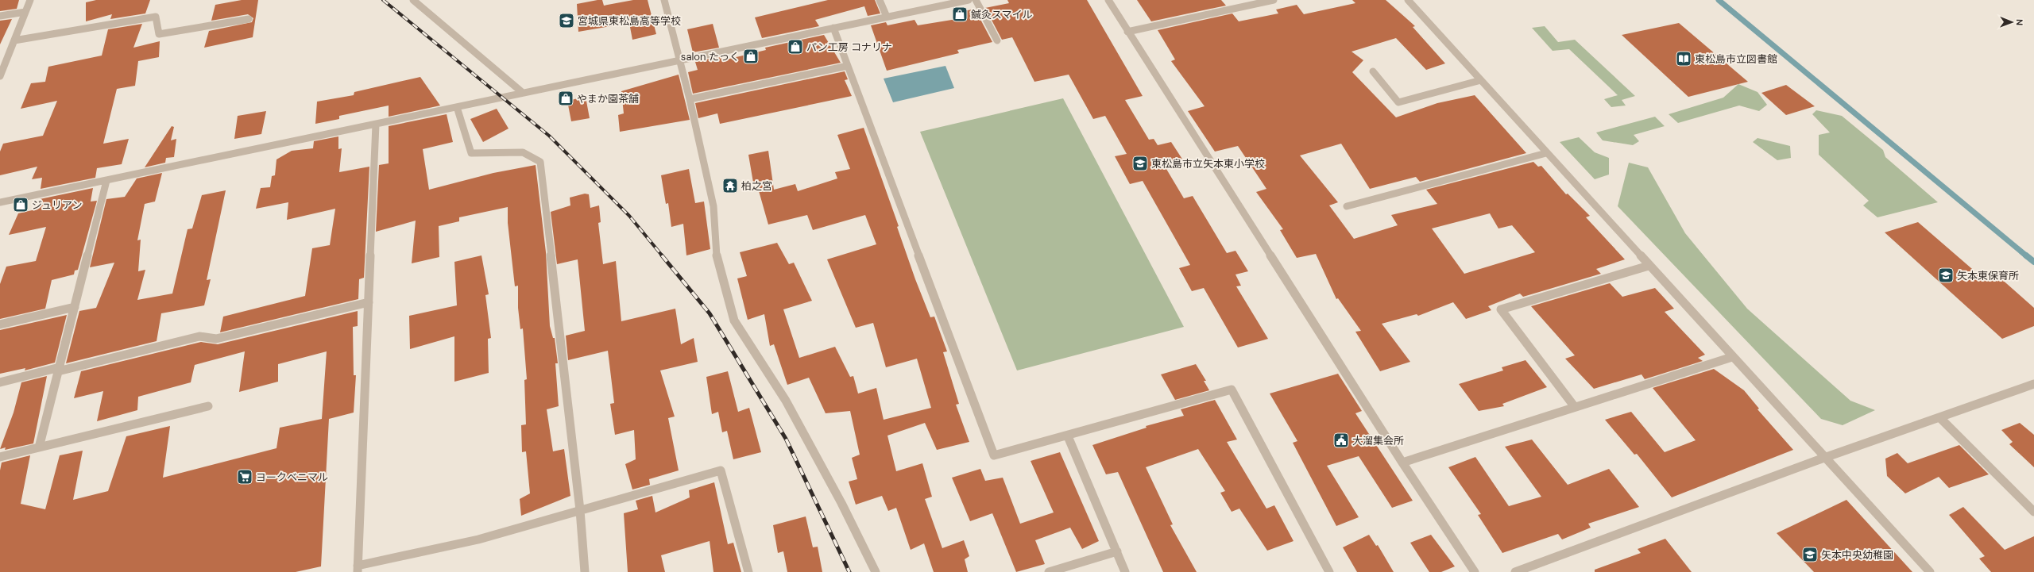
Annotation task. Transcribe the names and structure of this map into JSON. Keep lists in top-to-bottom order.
{
  "places": {
    "shop": [
      "鍼灸スマイル",
      "パン工房 コナリナ",
      "salon たっく",
      "やまか園茶舗",
      "ジュリアン"
    ],
    "school or university": [
      "宮城県東松島高等学校",
      "東松島市立矢本東小学校",
      "矢本東保育所",
      "矢本中央幼稚園"
    ],
    "library": ["東松島市立図書館"],
    "temple": ["柏之宮"],
    "public building": ["大溜集会所"],
    "supermarket": ["ヨークベニマル"]
  },
  "north": "right"
}
